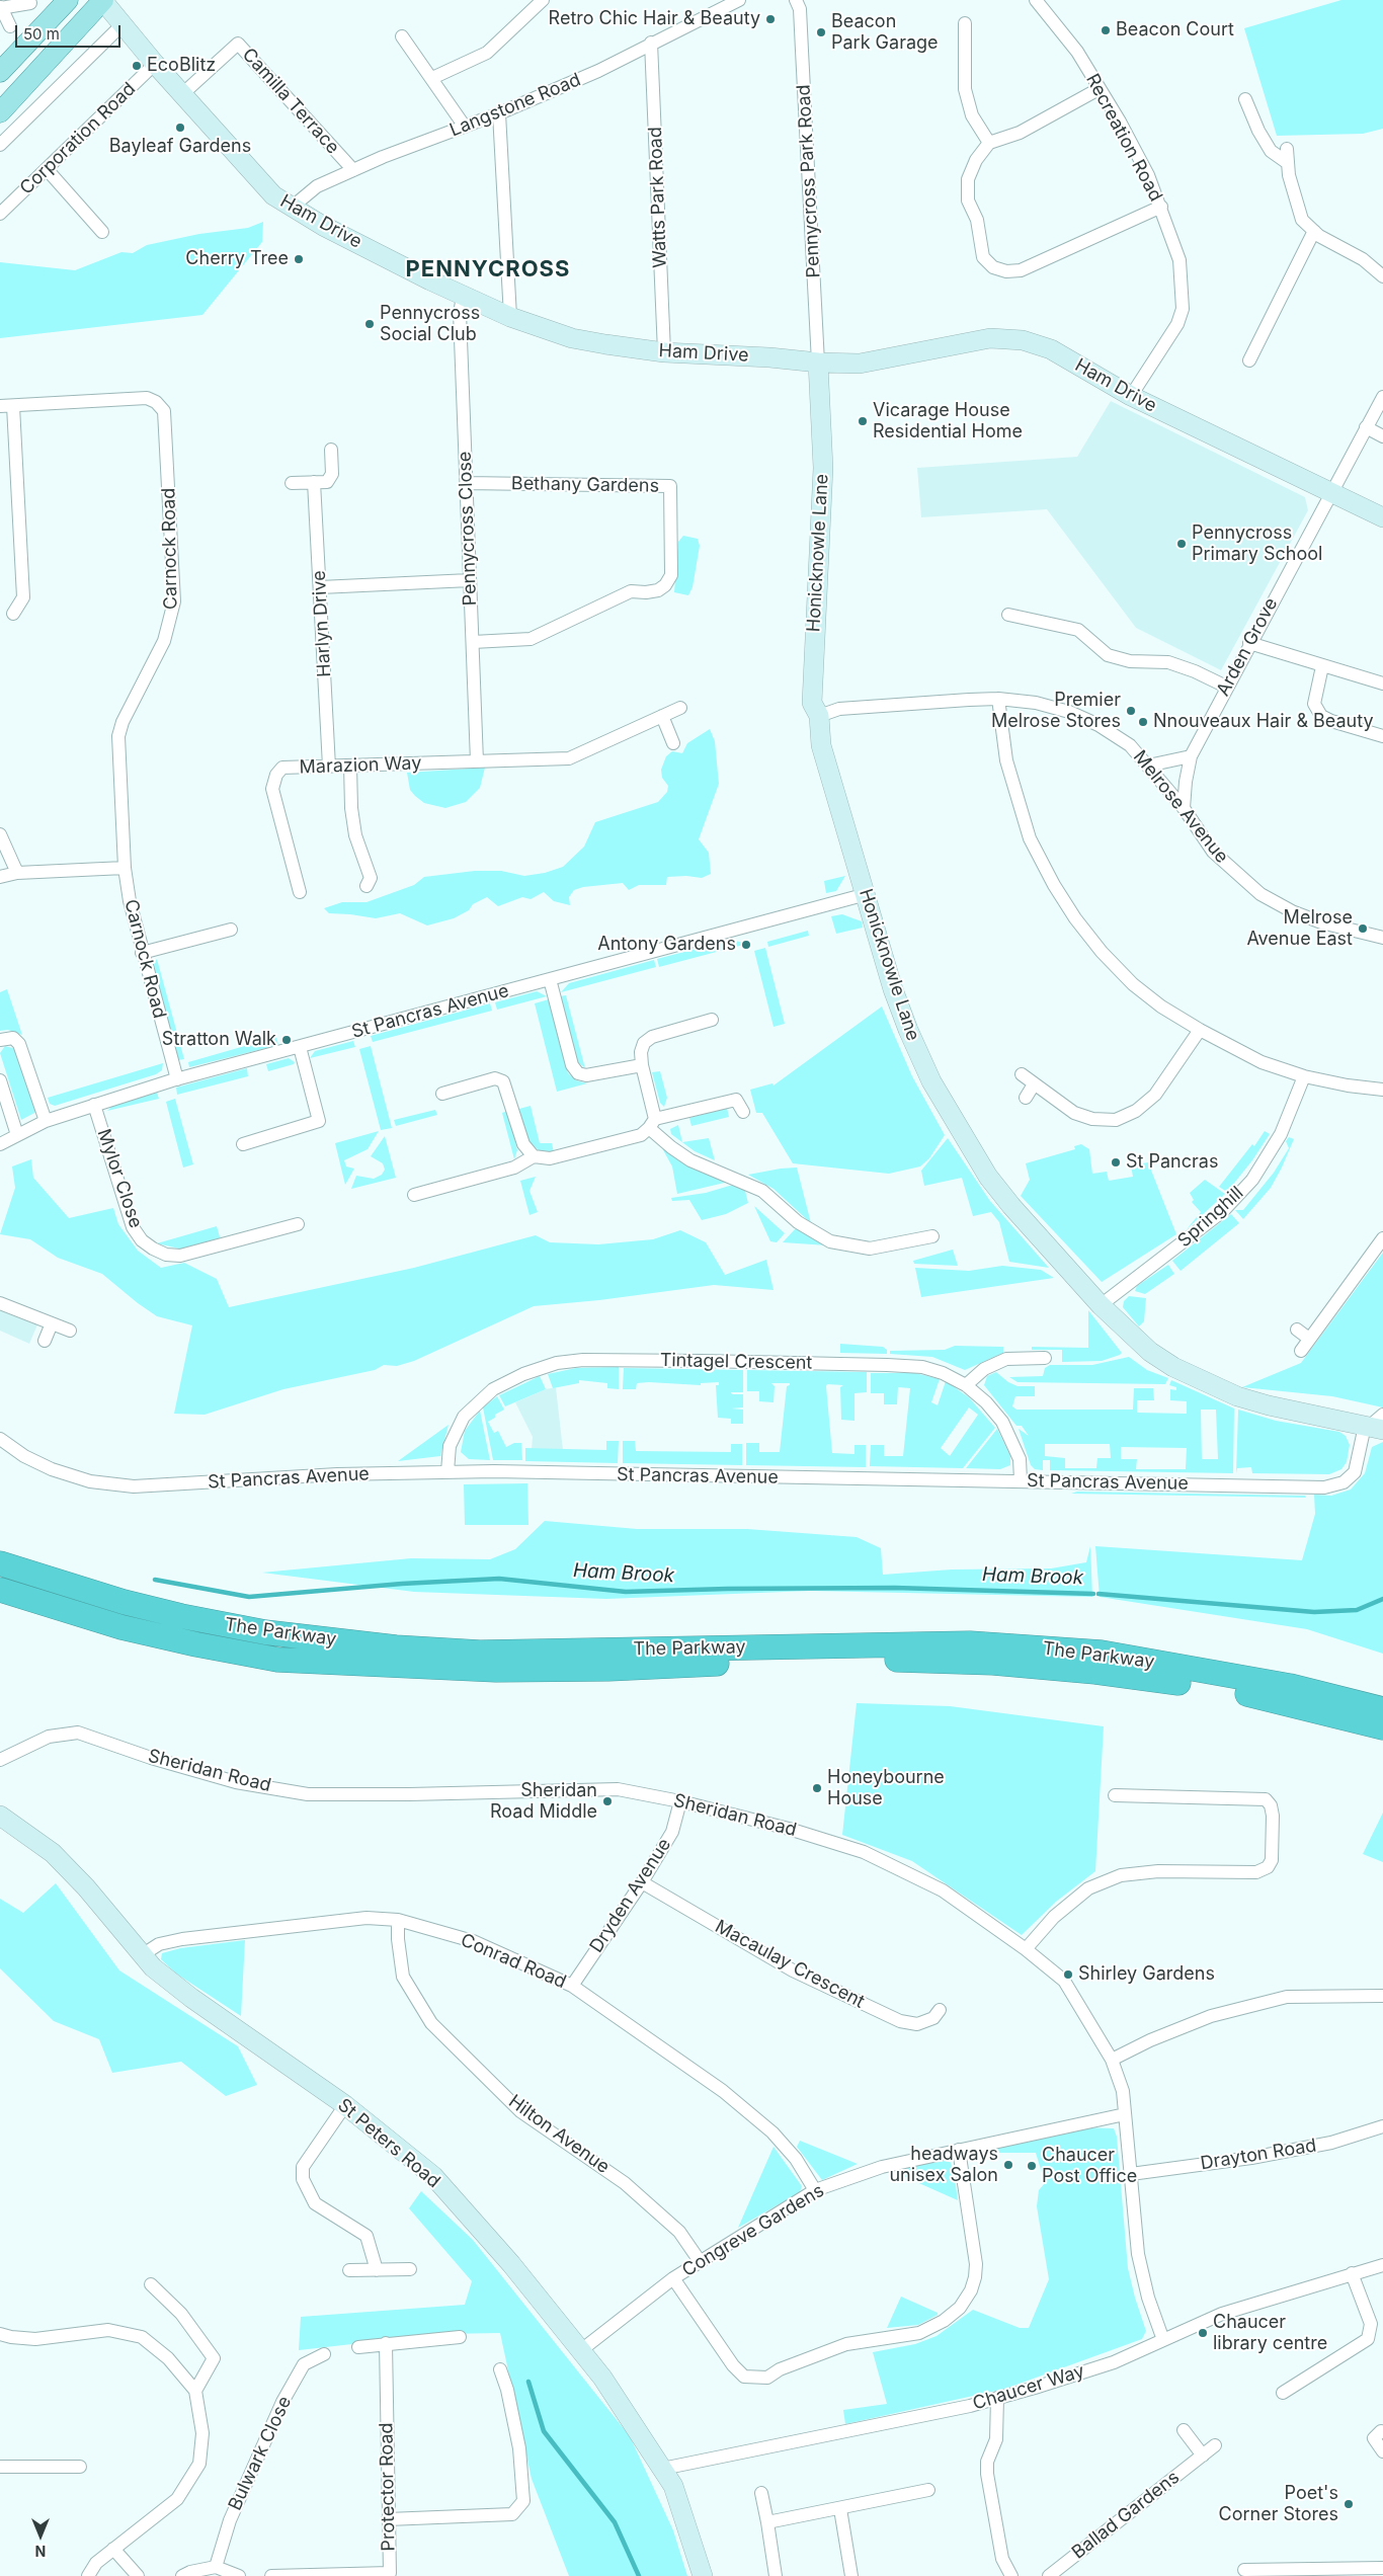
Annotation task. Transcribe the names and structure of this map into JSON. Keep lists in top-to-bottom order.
{
  "streets": {
    "highway": ["The Parkway"],
    "street": [
      "Camilla Terrace",
      "Langstone Road",
      "Recreation Road",
      "Corporation Road",
      "Pennycross Park Road",
      "Watts Park Road",
      "Ham Drive",
      "Bethany Gardens",
      "Pennycross Close",
      "Carnock Road",
      "Honicknowle Lane",
      "Harlyn Drive",
      "Arden Grove",
      "Marazion Way",
      "Melrose Avenue",
      "St Pancras Avenue",
      "Mylor Close",
      "Springhill",
      "Tintagel Crescent",
      "Sheridan Road",
      "Dryden Avenue",
      "Conrad Road",
      "Macaulay Crescent",
      "Hilton Avenue",
      "St Peters Road",
      "Drayton Road",
      "Congreve Gardens",
      "Chaucer Way",
      "Bulwark Close",
      "Protector Road",
      "Ballad Gardens"
    ]
  },
  "crossings": [
    ["Camilla Terrace", "Langstone Road"],
    ["Camilla Terrace", "Ham Drive"],
    ["Langstone Road", "Watts Park Road"],
    ["Langstone Road", "Ham Drive"],
    ["Recreation Road", "Ham Drive"],
    ["Corporation Road", "Ham Drive"],
    ["Pennycross Park Road", "Ham Drive"],
    ["Pennycross Park Road", "Honicknowle Lane"],
    ["Watts Park Road", "Ham Drive"],
    ["Ham Drive", "Pennycross Close"],
    ["Ham Drive", "Honicknowle Lane"],
    ["Ham Drive", "Arden Grove"],
    ["Bethany Gardens", "Pennycross Close"],
    ["Pennycross Close", "Marazion Way"],
    ["Carnock Road", "St Pancras Avenue"],
    ["Honicknowle Lane", "Melrose Avenue"],
    ["Honicknowle Lane", "St Pancras Avenue"],
    ["Honicknowle Lane", "Springhill"],
    ["Harlyn Drive", "Marazion Way"],
    ["Arden Grove", "Melrose Avenue"],
    ["St Pancras Avenue", "Mylor Close"],
    ["St Pancras Avenue", "Tintagel Crescent"],
    ["Sheridan Road", "Dryden Avenue"],
    ["Sheridan Road", "Drayton Road"],
    ["Sheridan Road", "Congreve Gardens"],
    ["Sheridan Road", "Chaucer Way"],
    ["Dryden Avenue", "Conrad Road"],
    ["Dryden Avenue", "Macaulay Crescent"],
    ["Conrad Road", "Hilton Avenue"],
    ["Conrad Road", "St Peters Road"],
    ["Conrad Road", "Congreve Gardens"],
    ["Hilton Avenue", "Congreve Gardens"],
    ["St Peters Road", "Congreve Gardens"],
    ["St Peters Road", "Chaucer Way"]
  ],
  "districts": ["PENNYCROSS"],
  "water": ["Ham Brook"],
  "places": [
    "Retro Chic Hair & Beauty",
    "Beacon Court",
    "Beacon Park Garage",
    "EcoBlitz",
    "Bayleaf Gardens",
    "Cherry Tree",
    "Pennycross Social Club",
    "Vicarage House Residential Home",
    "Pennycross Primary School",
    "Premier Melrose Stores",
    "Nnouveaux Hair & Beauty",
    "Melrose Avenue East",
    "Antony Gardens",
    "Stratton Walk",
    "St Pancras",
    "Honeybourne House",
    "Sheridan Road Middle",
    "Shirley Gardens",
    "headways unisex Salon",
    "Chaucer Post Office",
    "Chaucer library centre",
    "Poet's Corner Stores"
  ],
  "scale_bar": "50 m",
  "north": "bottom"
}
